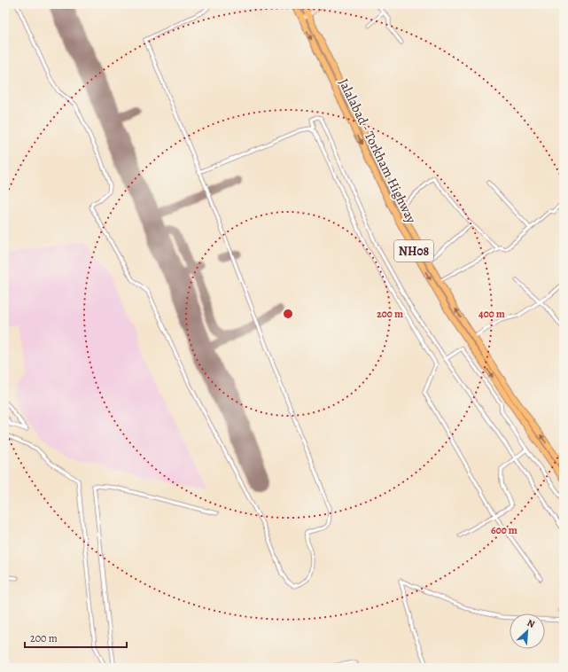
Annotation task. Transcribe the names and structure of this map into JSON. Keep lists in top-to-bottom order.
{
  "streets": {
    "highway": ["Jalalabad - Torkham Highway", "NH08"]
  },
  "scale_bar": "200 m",
  "north": "top right",
  "rings": ["200 m", "400 m", "600 m"]
}
